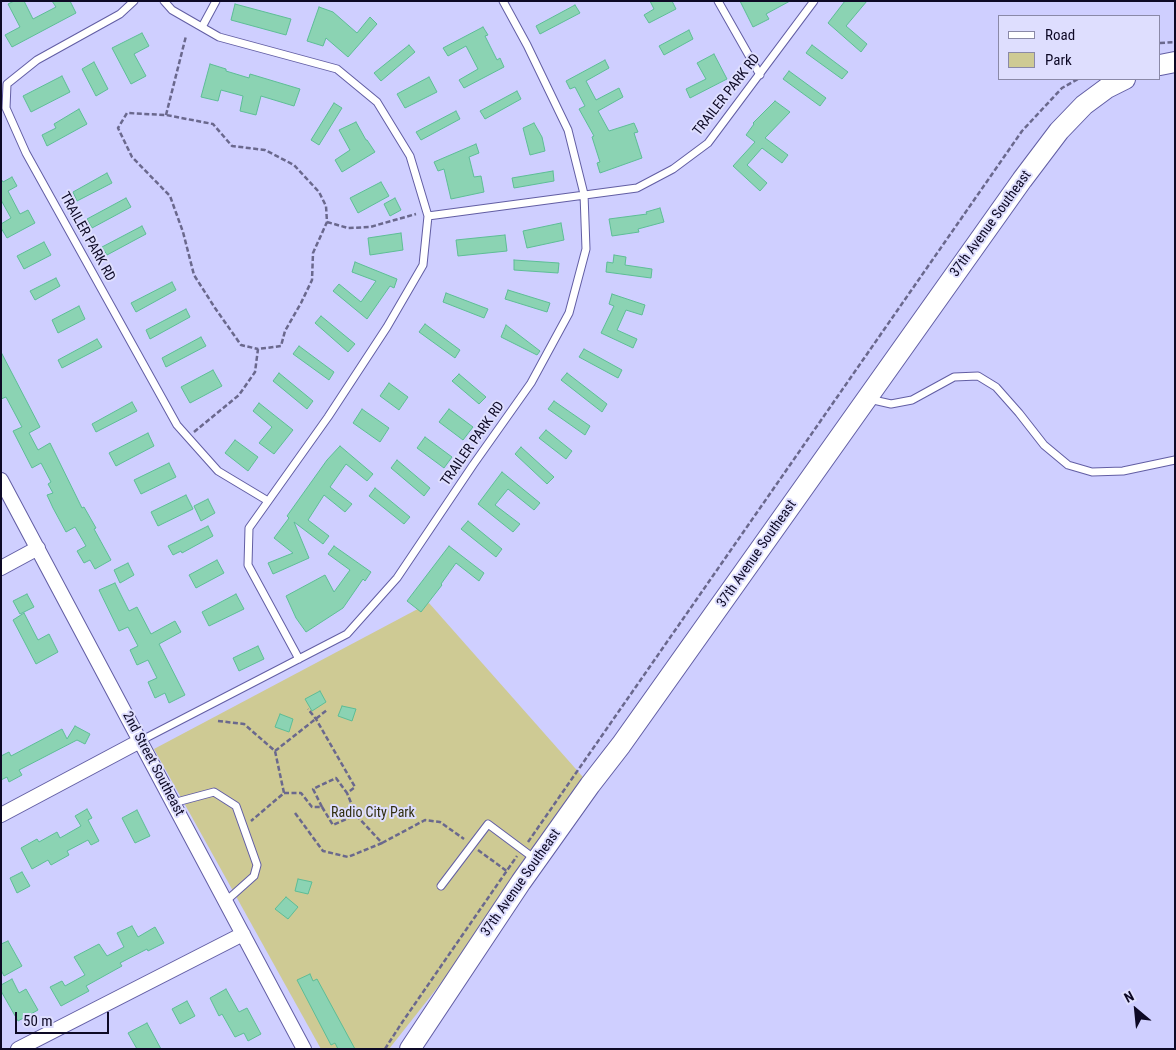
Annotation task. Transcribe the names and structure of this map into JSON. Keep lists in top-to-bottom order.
{
  "streets": {
    "street": ["37th Avenue Southeast", "2nd Street Southeast"],
    "lane": ["TRAILER PARK RD"]
  },
  "crossings": [
    ["TRAILER PARK RD", "2nd Street Southeast"]
  ],
  "parks": ["Radio City Park"],
  "legend": ["Road", "Park"],
  "scale_bar": "50 m",
  "north": "top left"
}
